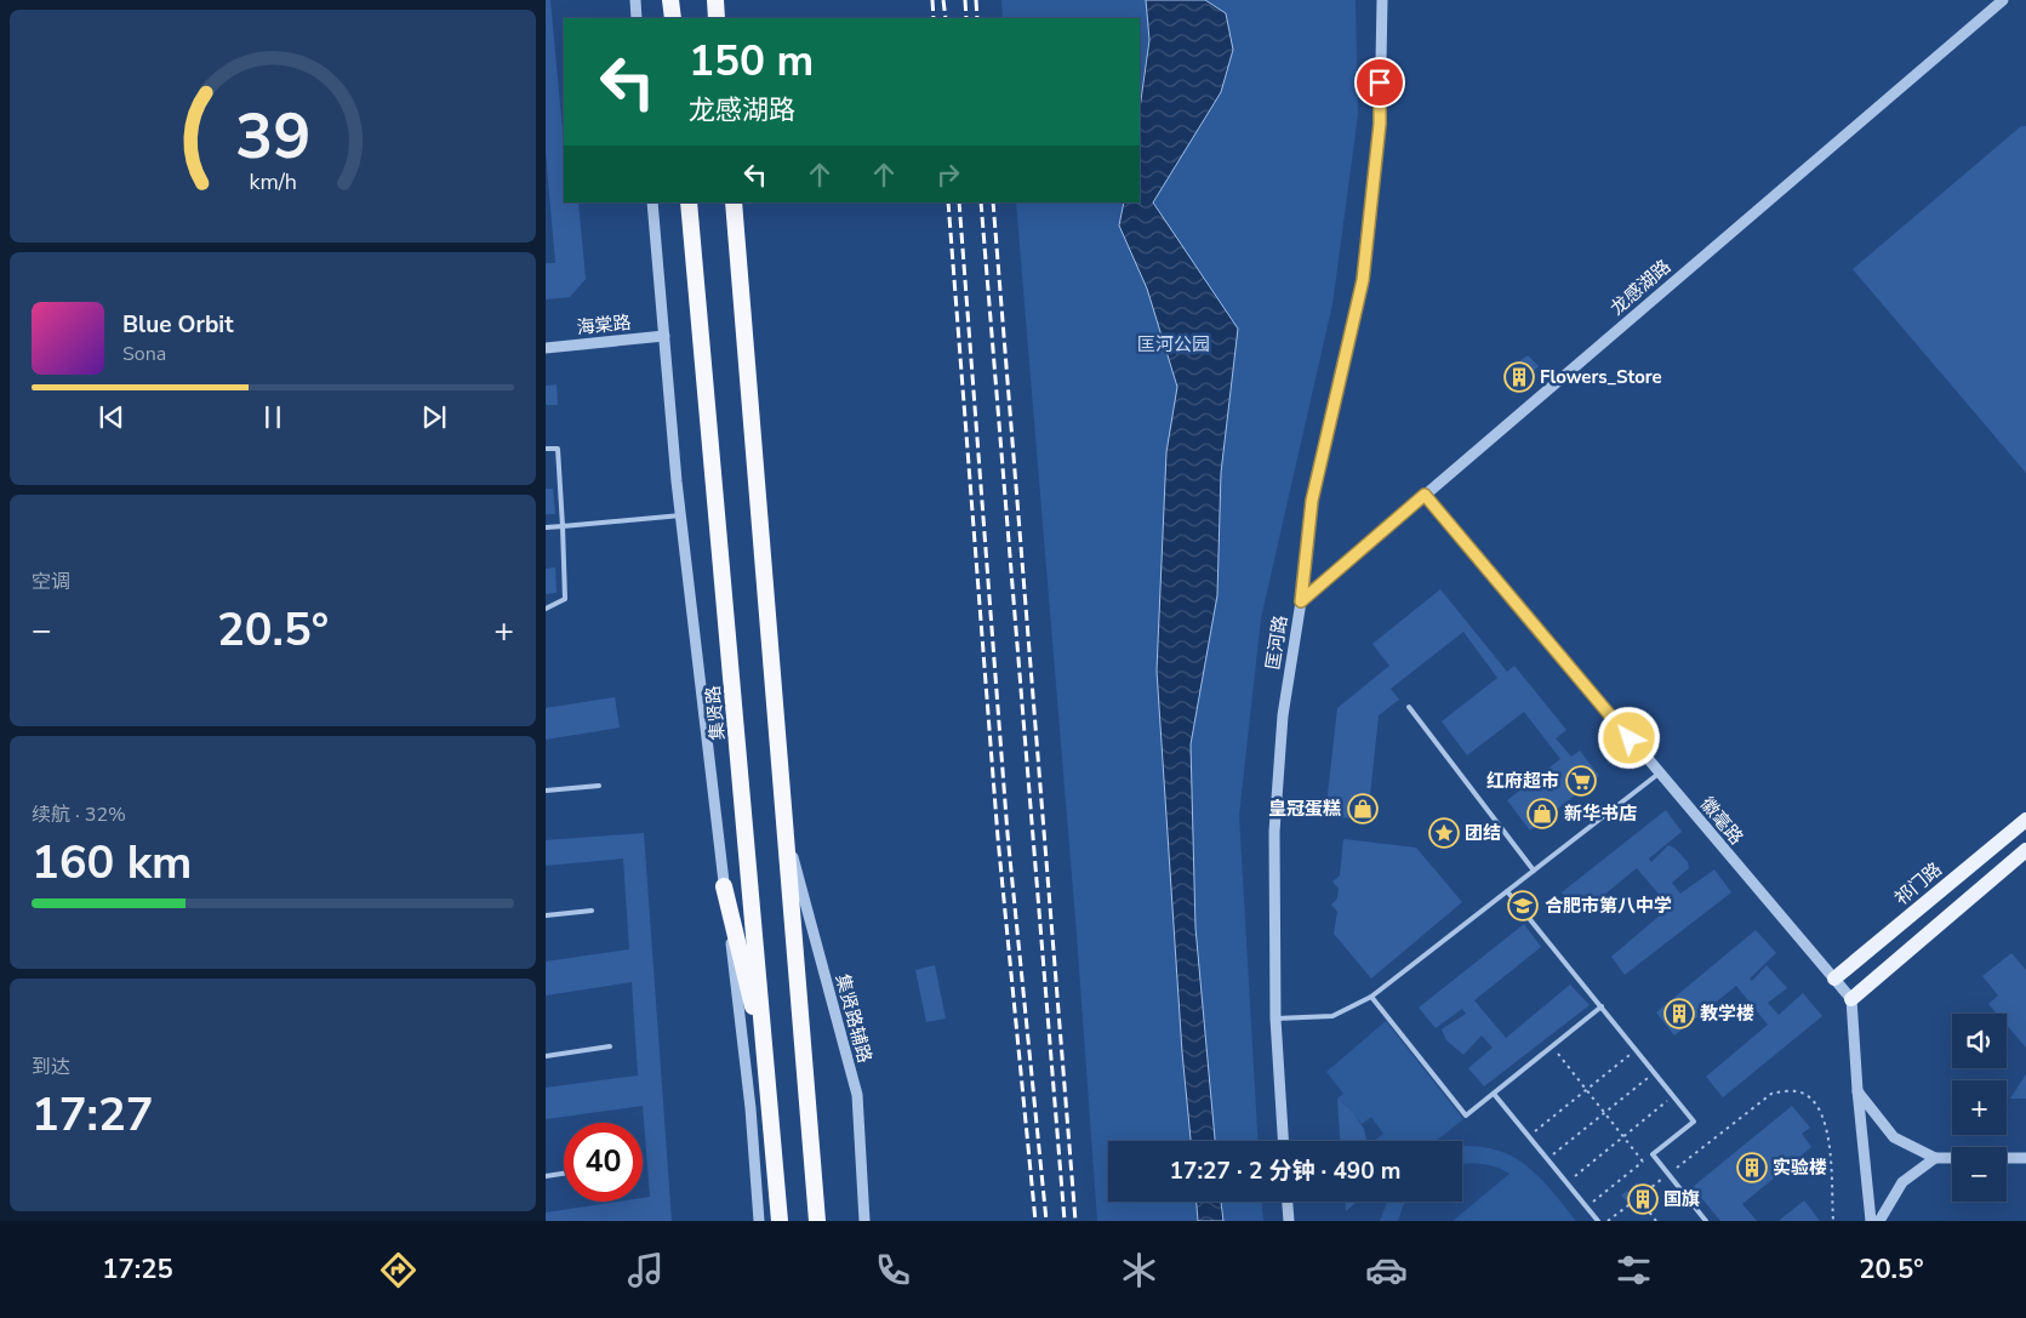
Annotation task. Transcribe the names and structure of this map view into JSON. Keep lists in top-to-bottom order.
{
  "streets": {
    "highway": ["集贤路"],
    "main road": ["祁门路"],
    "street": [
      "龙感湖路",
      "海棠路",
      "匡河路",
      "徽毫路",
      "集贤路辅路"
    ]
  },
  "crossings": [
    ["龙感湖路", "匡河路"],
    ["龙感湖路", "徽毫路"],
    ["徽毫路", "祁门路"]
  ],
  "parks": ["匡河公园"],
  "places": {
    "building": [
      "Flowers_Store",
      "教学楼",
      "实验楼",
      "国旗"
    ],
    "supermarket": ["红府超市"],
    "shop": ["皇冠蛋糕", "新华书店"],
    "place": ["团结"],
    "school or university": ["合肥市第八中学"]
  },
  "page": {
    "turn": ["150 m", "龙感湖路"],
    "song": ["Blue Orbit", "Sona"],
    "tile": [
      "空调",
      ["续航 · 32%", "160 km"],
      ["到达", "17:27"]
    ],
    "heat": ["−", "20.5°", "+"],
    "map_buttons": ["+", "−"],
    "limit": "40",
    "trip": "17:27 · 2 分钟 · 490 m",
    "tabs": ["17:25", "20.5°"],
    "gauge": ["39", "km/h"]
  }
}
